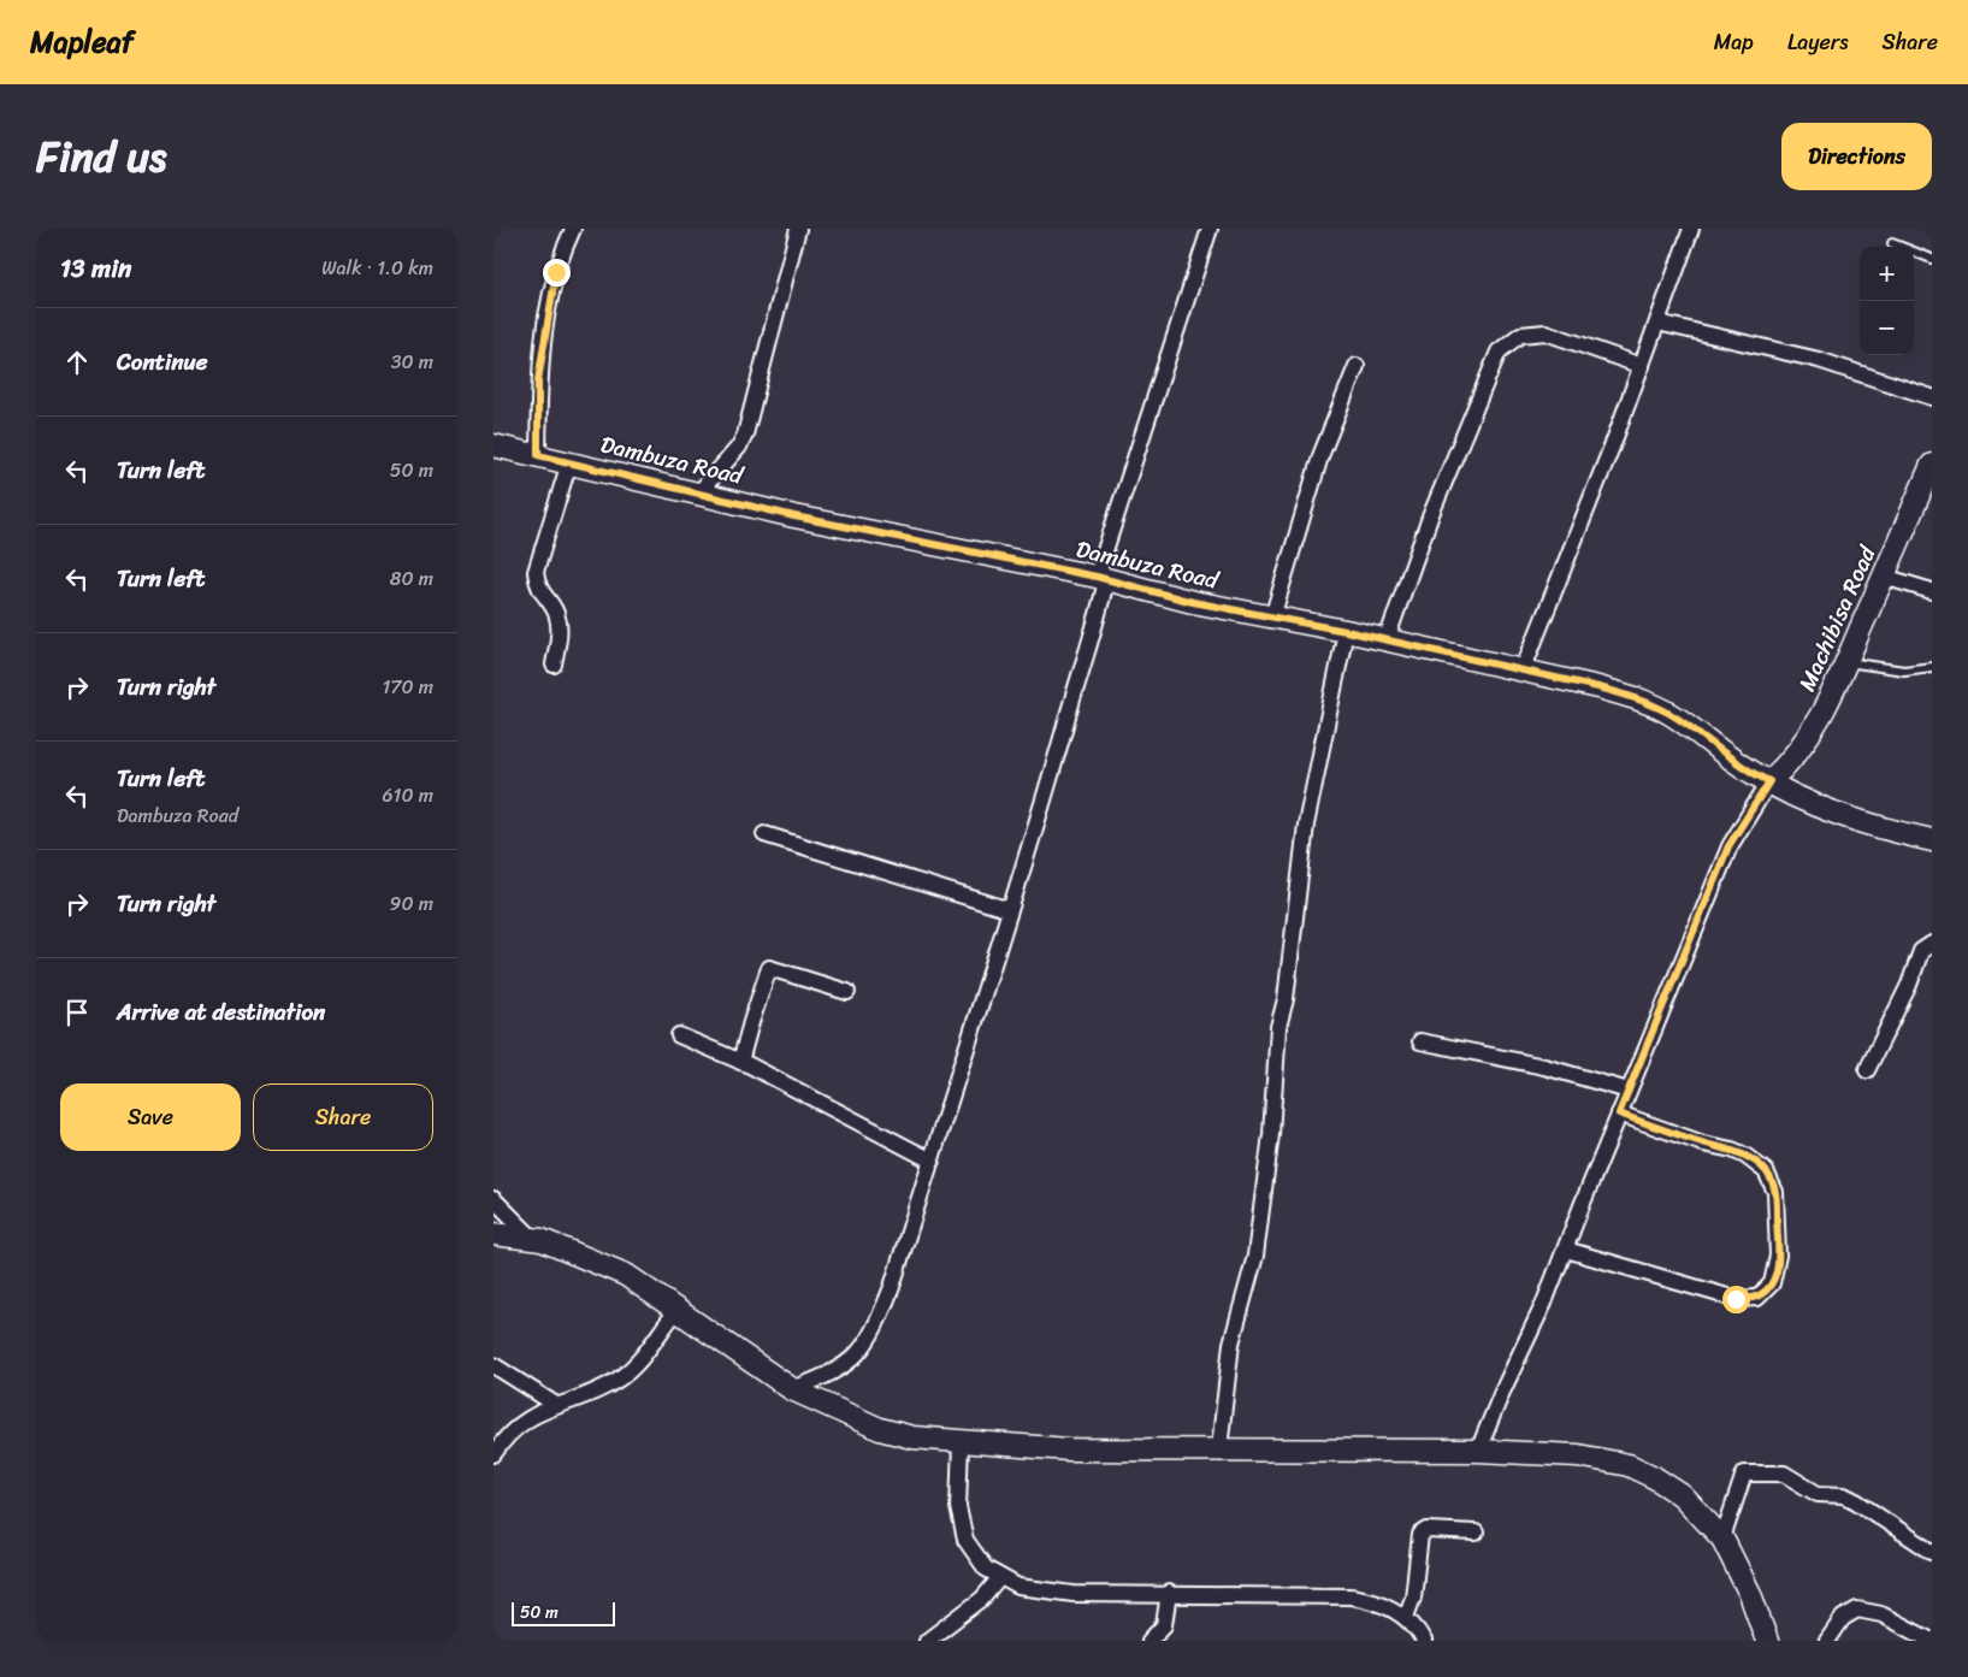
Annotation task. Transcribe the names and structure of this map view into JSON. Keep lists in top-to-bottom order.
{
  "streets": {
    "street": ["Dambuza Road", "Machibisa Road"]
  },
  "crossings": [
    ["Dambuza Road", "Machibisa Road"]
  ],
  "scale_bar": "50 m",
  "page": {
    "header": "Mapleaf",
    "nav": ["Map", "Layers", "Share"],
    "title": "Find us",
    "buttons": [
      "Directions",
      ["Save", "Share"]
    ],
    "heading": ["13 min", "Walk · 1.0 km"],
    "map_buttons": ["+", "−"],
    "list": [
      ["Continue", "30 m"],
      ["Turn left", "50 m"],
      ["Turn left", "80 m"],
      ["Turn right", "170 m"],
      ["Turn left", "Dambuza Road", "610 m"],
      ["Turn right", "90 m"],
      "Arrive at destination"
    ],
    "scale": "50 m"
  }
}
